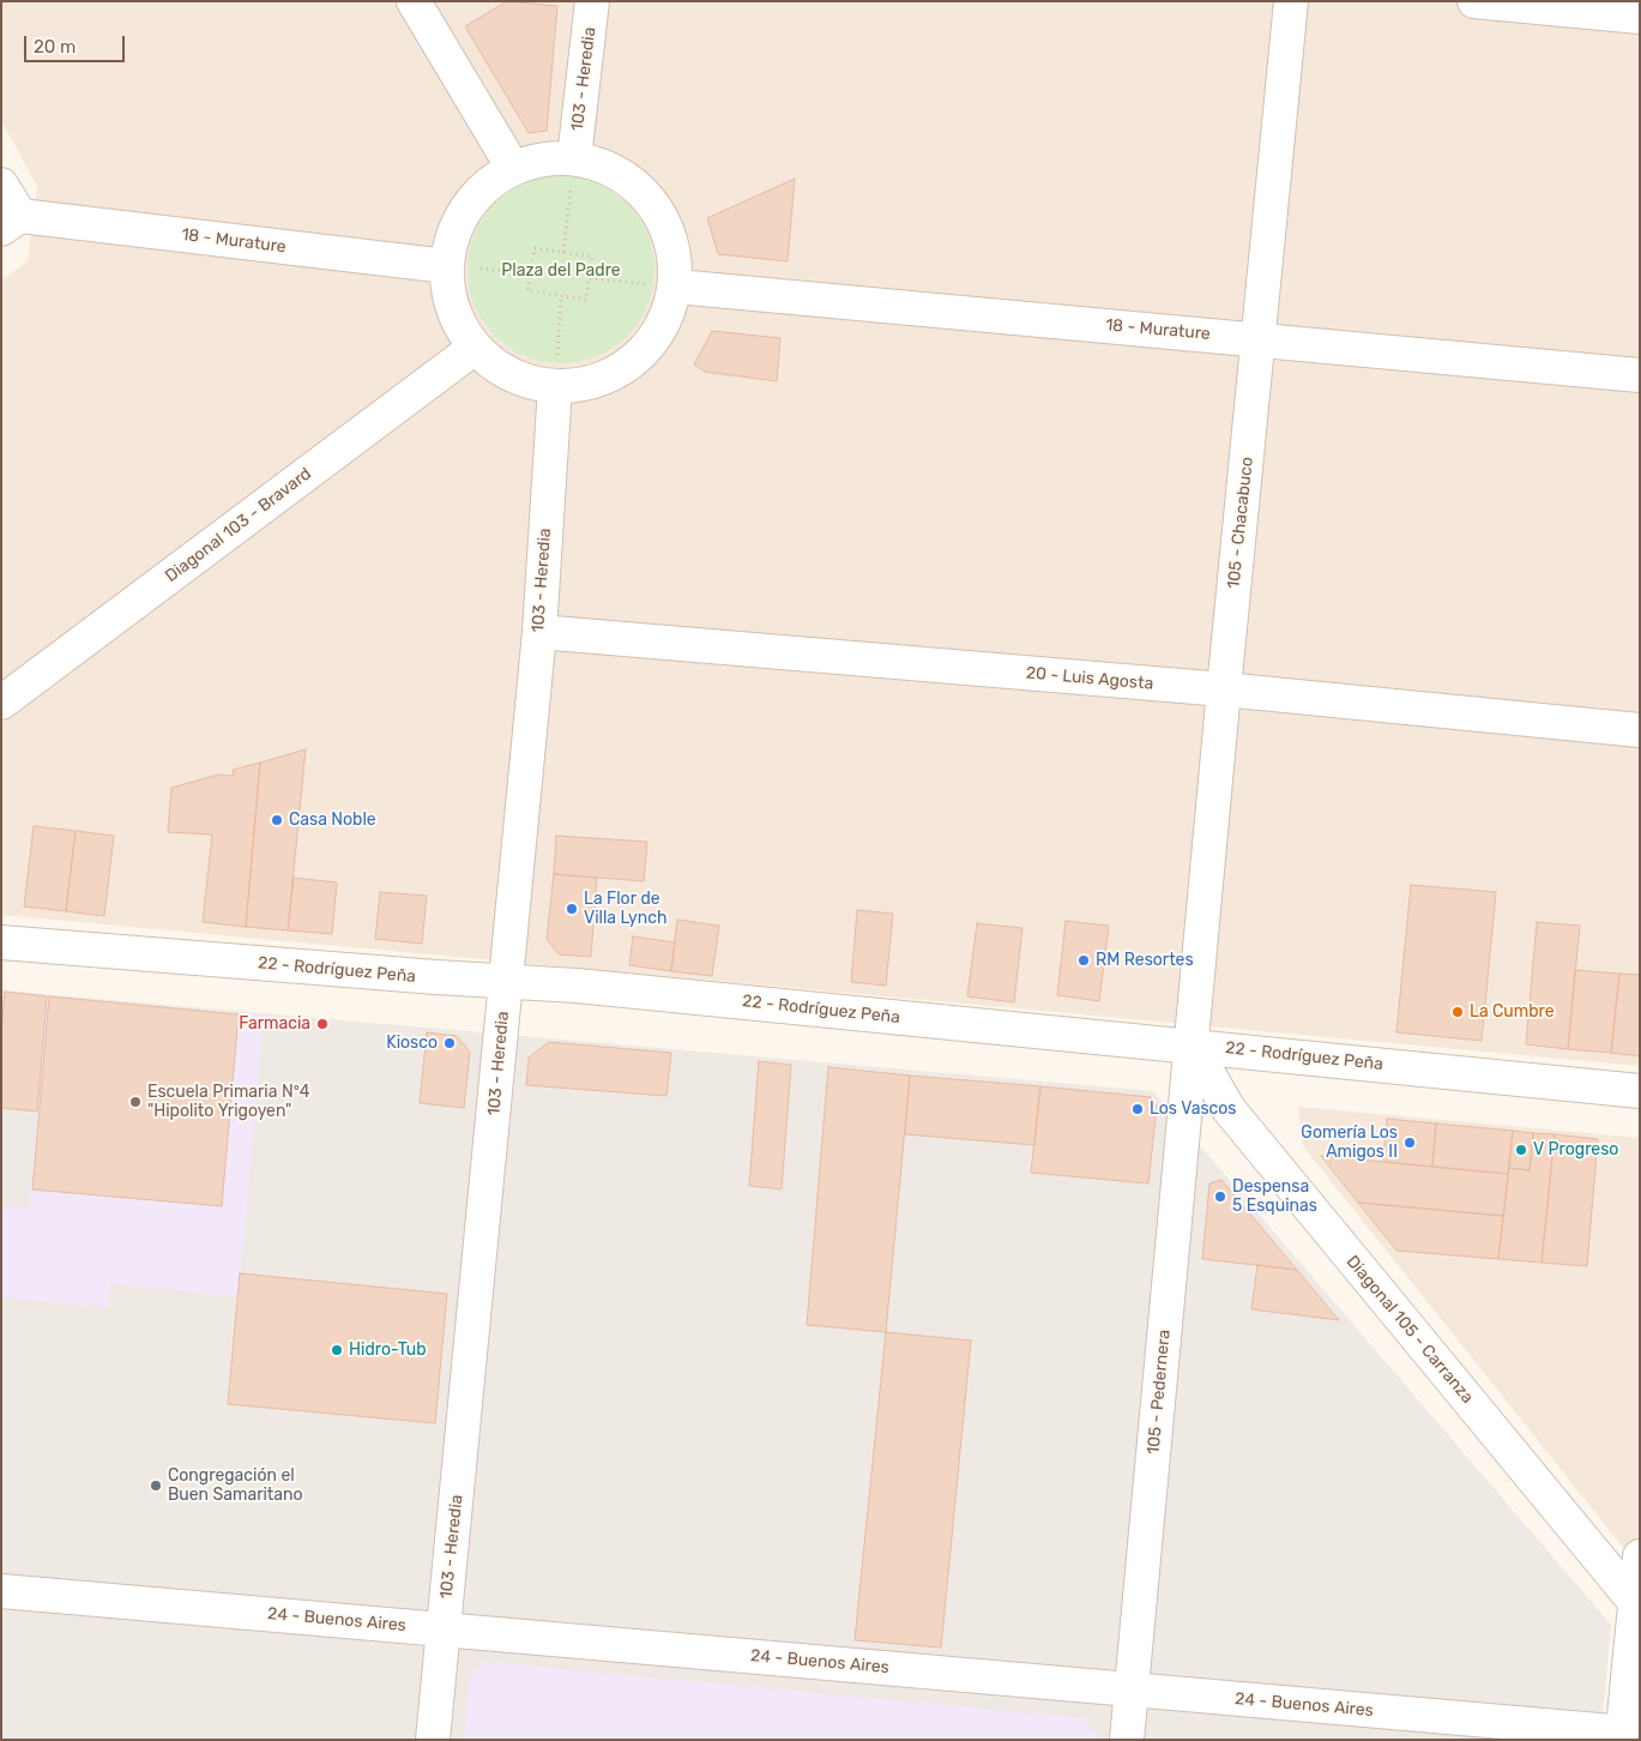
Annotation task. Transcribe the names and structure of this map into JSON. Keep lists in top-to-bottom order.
{
  "streets": {
    "street": [
      "103 - Heredia",
      "18 - Murature",
      "105 - Chacabuco",
      "Diagonal 103 - Bravard",
      "20 - Luis Agosta",
      "22 - Rodríguez Peña",
      "Diagonal 105 - Carranza",
      "105 - Pedernera",
      "24 - Buenos Aires"
    ]
  },
  "crossings": [
    ["103 - Heredia", "20 - Luis Agosta"],
    ["103 - Heredia", "22 - Rodríguez Peña"],
    ["103 - Heredia", "24 - Buenos Aires"],
    ["18 - Murature", "105 - Chacabuco"],
    ["105 - Chacabuco", "20 - Luis Agosta"],
    ["105 - Chacabuco", "22 - Rodríguez Peña"],
    ["105 - Chacabuco", "Diagonal 105 - Carranza"],
    ["105 - Chacabuco", "105 - Pedernera"],
    ["22 - Rodríguez Peña", "Diagonal 105 - Carranza"],
    ["22 - Rodríguez Peña", "105 - Pedernera"],
    ["Diagonal 105 - Carranza", "105 - Pedernera"],
    ["105 - Pedernera", "24 - Buenos Aires"]
  ],
  "parks": ["Plaza del Padre"],
  "places": [
    "Casa Noble",
    "La Flor de Villa Lynch",
    "RM Resortes",
    "La Cumbre",
    "Farmacia",
    "Kiosco",
    "Escuela Primaria Nº4 \"Hipolito Yrigoyen\"",
    "Los Vascos",
    "Gomería Los Amigos II",
    "V Progreso",
    "Despensa 5 Esquinas",
    "Hidro-Tub",
    "Congregación el Buen Samaritano"
  ],
  "scale_bar": "20 m"
}
